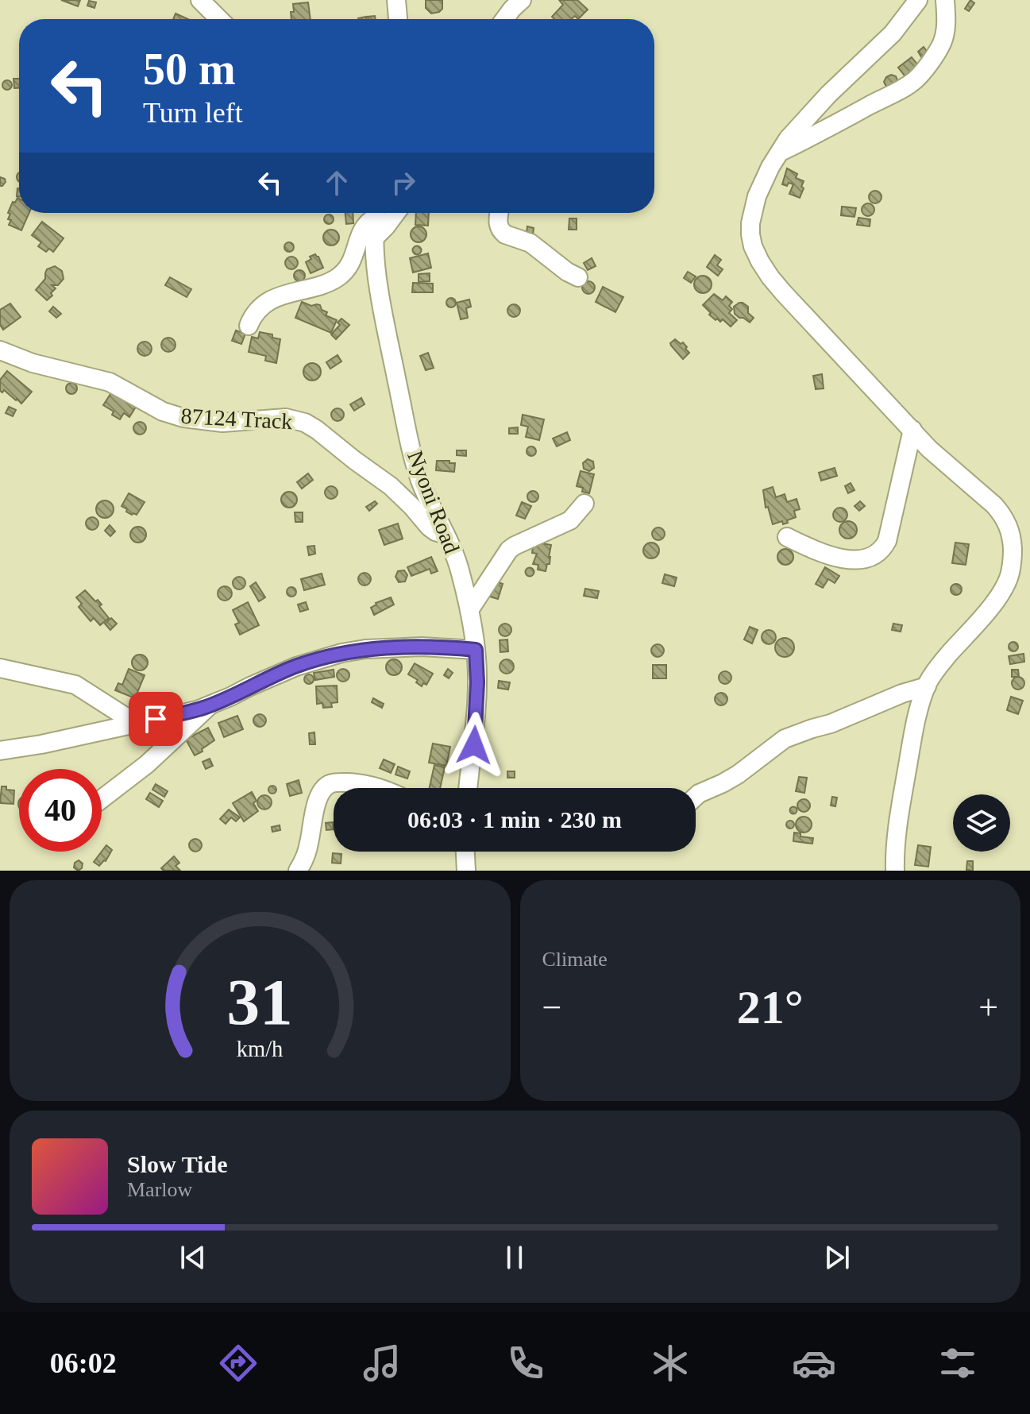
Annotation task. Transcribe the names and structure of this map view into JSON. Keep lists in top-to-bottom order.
{
  "streets": {
    "street": ["87124 Track", "Nyoni Road"]
  },
  "crossings": [
    ["87124 Track", "Nyoni Road"]
  ],
  "page": {
    "turn": ["50 m", "Turn left"],
    "limit": "40",
    "trip": "06:03 · 1 min · 230 m",
    "tile": "Climate",
    "heat": ["−", "21°", "+"],
    "song": ["Slow Tide", "Marlow"],
    "tabs": "06:02",
    "gauge": ["31", "km/h"]
  }
}
